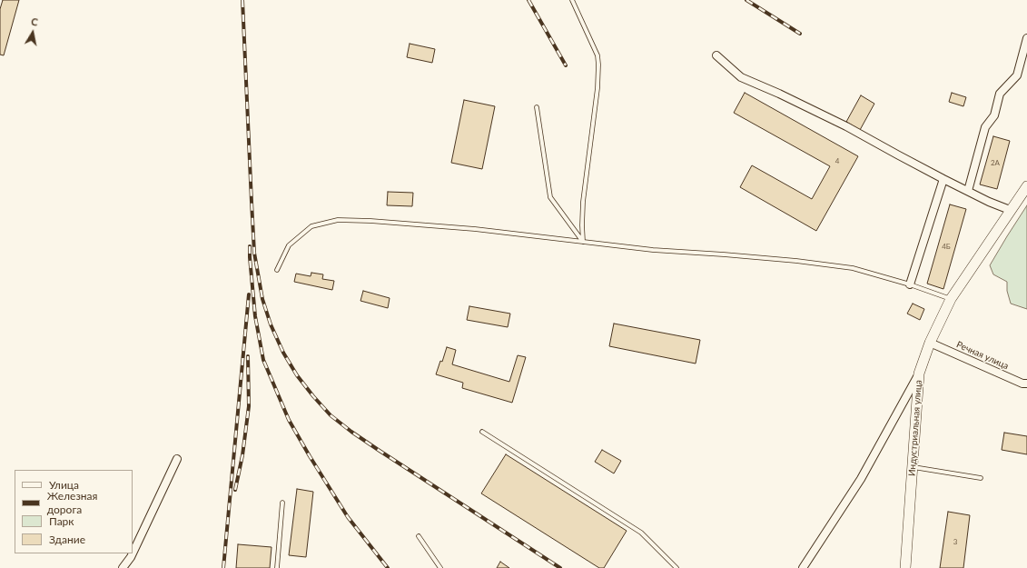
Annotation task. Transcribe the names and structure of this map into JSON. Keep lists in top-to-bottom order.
{
  "streets": {
    "main road": ["Индустриальная улица"],
    "street": ["Речная улица"]
  },
  "crossings": [
    ["Речная улица", "Индустриальная улица"]
  ],
  "house_numbers": [
    "4",
    "2А",
    "4Б",
    "3"
  ],
  "legend": [
    "Улица",
    "Железная дорога",
    "Парк",
    "Здание"
  ],
  "north": "top"
}
